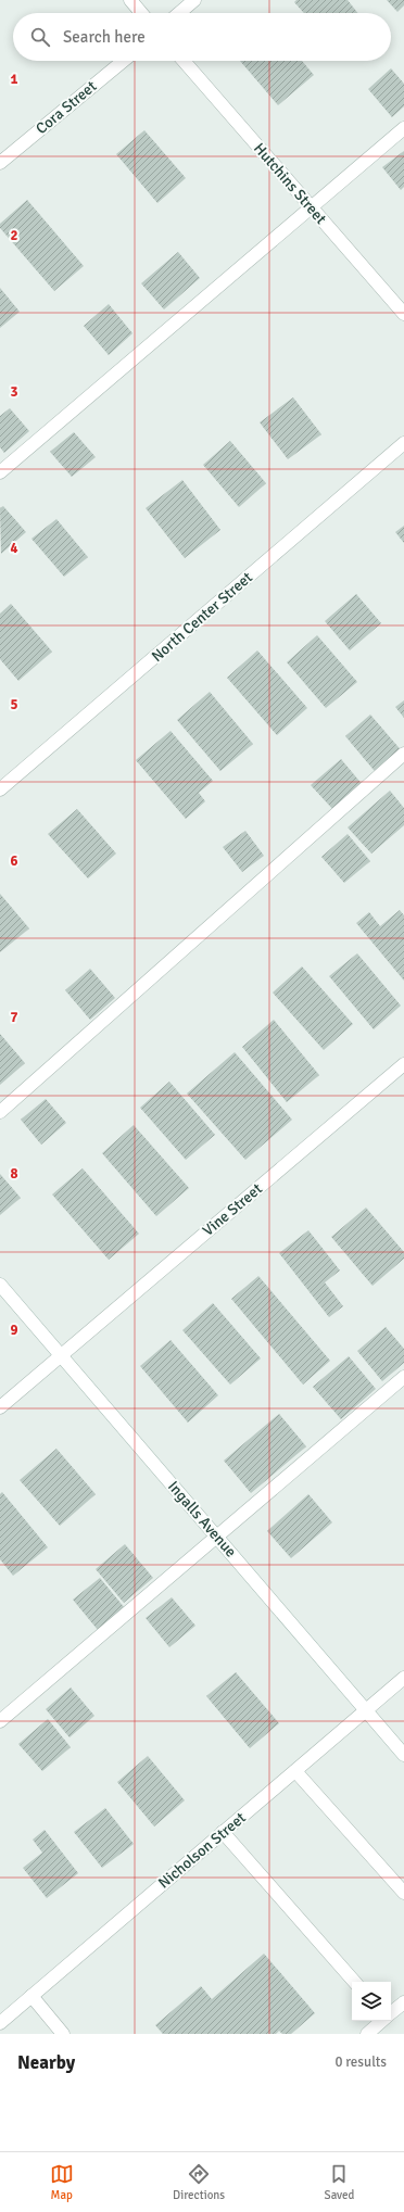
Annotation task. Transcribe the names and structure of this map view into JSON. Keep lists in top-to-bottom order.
{
  "streets": {
    "street": [
      "Cora Street",
      "Hutchins Street",
      "North Center Street",
      "Vine Street",
      "Ingalls Avenue",
      "Nicholson Street"
    ]
  },
  "crossings": [
    ["Vine Street", "Ingalls Avenue"],
    ["Ingalls Avenue", "Nicholson Street"]
  ],
  "page": {
    "search": "Search here",
    "heading": ["Nearby", "0 results"],
    "nav": ["Map", "Directions", "Saved"]
  },
  "grid": {
    "rows": [
      "1",
      "2",
      "3",
      "4",
      "5",
      "6",
      "7",
      "8",
      "9"
    ]
  }
}
